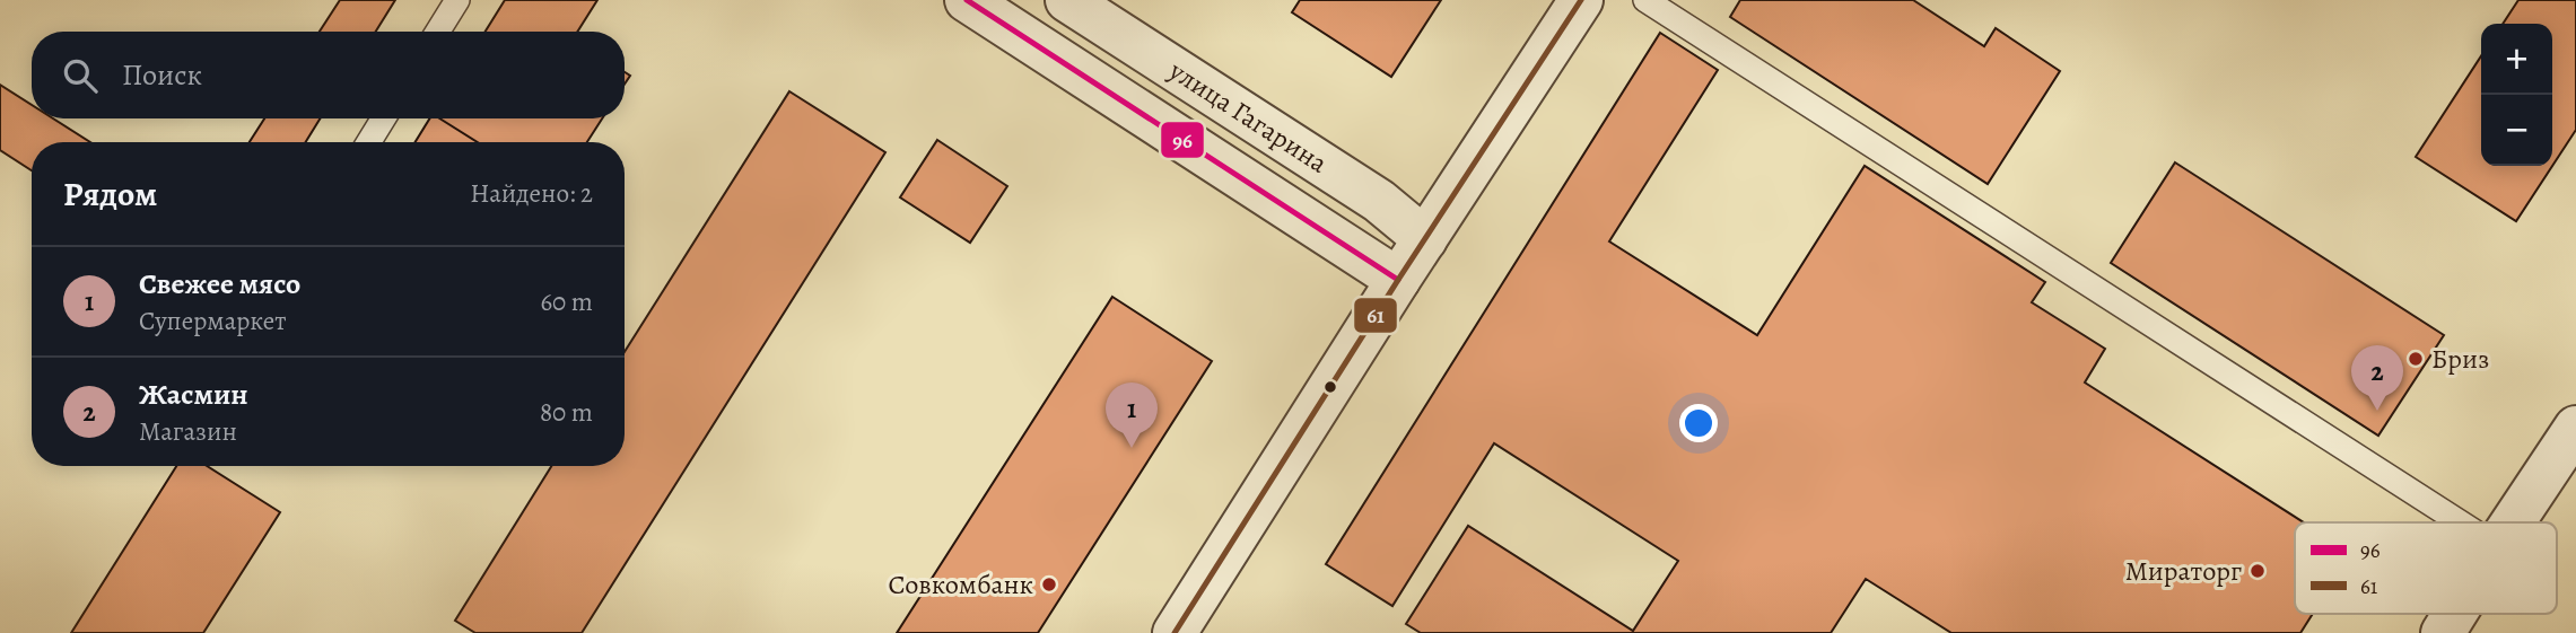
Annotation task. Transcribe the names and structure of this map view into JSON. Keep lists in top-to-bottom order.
{
  "streets": {
    "street": ["улица Гагарина"]
  },
  "places": ["Бриз", "Мираторг", "Совкомбанк"],
  "lines": ["transit line 96", "transit line 61"],
  "legend": ["96", "61"],
  "page": {
    "map_buttons": ["+", "−"],
    "search": "Поиск",
    "heading": ["Рядом", "Найдено: 2"],
    "list": [
      {
        "mark": "1",
        "name": "Свежее мясо",
        "note": "Супермаркет",
        "value": "60 m"
      },
      {
        "mark": "2",
        "name": "Жасмин",
        "note": "Магазин",
        "value": "80 m"
      }
    ],
    "pins": ["2", "1"]
  }
}
